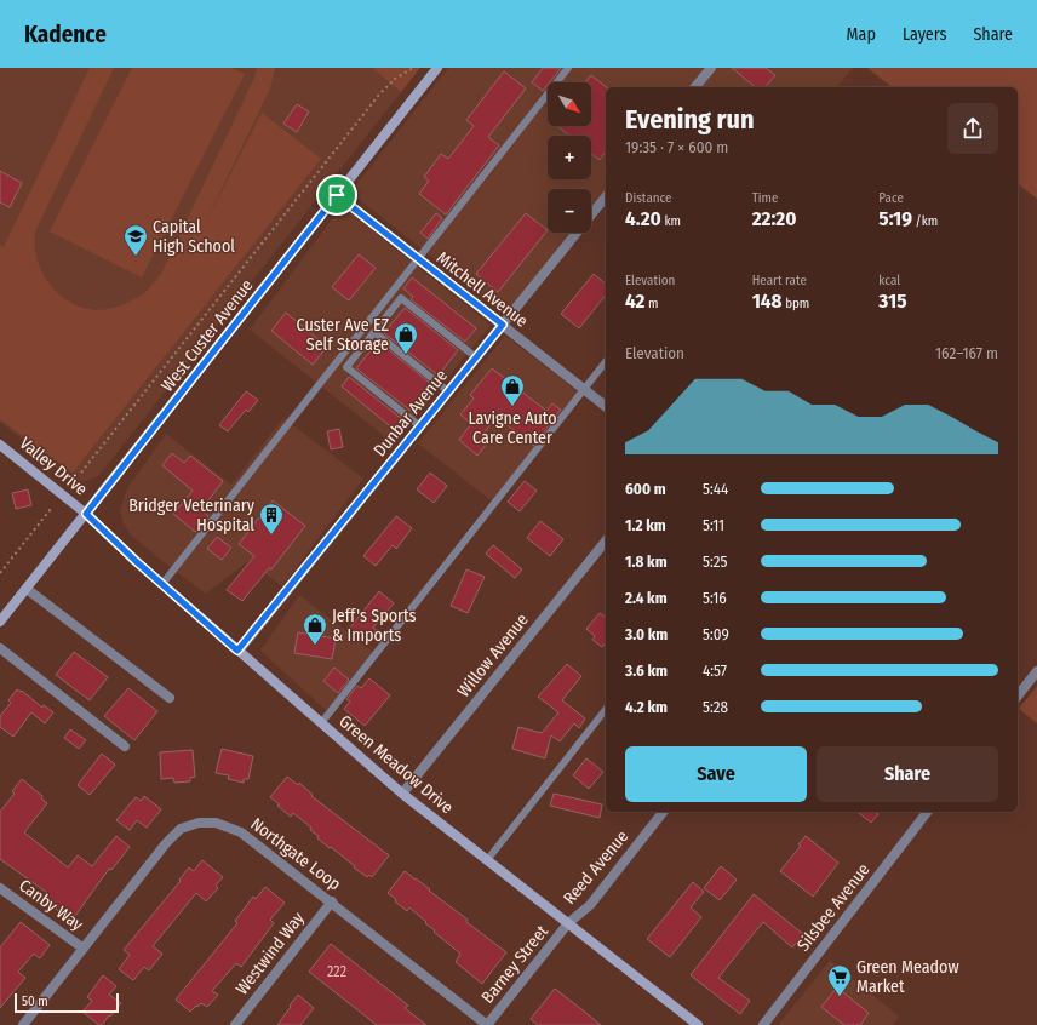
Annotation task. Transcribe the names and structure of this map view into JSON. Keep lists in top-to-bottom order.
{
  "streets": {
    "main road": ["West Custer Avenue", "Valley Drive", "Green Meadow Drive"],
    "street": [
      "Mitchell Avenue",
      "Dunbar Avenue",
      "Willow Avenue",
      "Northgate Loop",
      "Reed Avenue",
      "Canby Way",
      "Silsbee Avenue",
      "Westwind Way",
      "Barney Street"
    ]
  },
  "crossings": [
    ["Mitchell Avenue", "West Custer Avenue"],
    ["Mitchell Avenue", "Dunbar Avenue"],
    ["West Custer Avenue", "Valley Drive"],
    ["West Custer Avenue", "Green Meadow Drive"],
    ["Dunbar Avenue", "Green Meadow Drive"],
    ["Valley Drive", "Green Meadow Drive"],
    ["Willow Avenue", "Green Meadow Drive"],
    ["Green Meadow Drive", "Reed Avenue"],
    ["Green Meadow Drive", "Barney Street"],
    ["Northgate Loop", "Canby Way"],
    ["Northgate Loop", "Westwind Way"],
    ["Northgate Loop", "Barney Street"],
    ["Reed Avenue", "Barney Street"]
  ],
  "places": {
    "school or university": ["Capital High School"],
    "shop": ["Custer Ave EZ Self Storage", "Lavigne Auto Care Center", "Jeff's Sports & Imports"],
    "building": ["Bridger Veterinary Hospital"],
    "supermarket": ["Green Meadow Market"]
  },
  "house_numbers": ["222"],
  "scale_bar": "50 m",
  "north": "bottom right",
  "page": {
    "header": "Kadence",
    "nav": ["Map", "Layers", "Share"],
    "map_buttons": ["+", "−"],
    "heading": ["Evening run", "19:35 · 7 × 600 m"],
    "stats": [
      ["Distance", "4.20 km"],
      ["Time", "22:20"],
      ["Pace", "5:19 /km"],
      ["Elevation", "42 m"],
      ["Heart rate", "148 bpm"],
      ["kcal", "315"]
    ],
    "chart": ["Elevation", "162–167 m"],
    "list": [
      {
        "name": "600 m",
        "note": "5:44"
      },
      {
        "name": "1.2 km",
        "note": "5:11"
      },
      {
        "name": "1.8 km",
        "note": "5:25"
      },
      {
        "name": "2.4 km",
        "note": "5:16"
      },
      {
        "name": "3.0 km",
        "note": "5:09"
      },
      {
        "name": "3.6 km",
        "note": "4:57"
      },
      {
        "name": "4.2 km",
        "note": "5:28"
      }
    ],
    "buttons": ["Save", "Share"],
    "scale": "50 m"
  }
}
